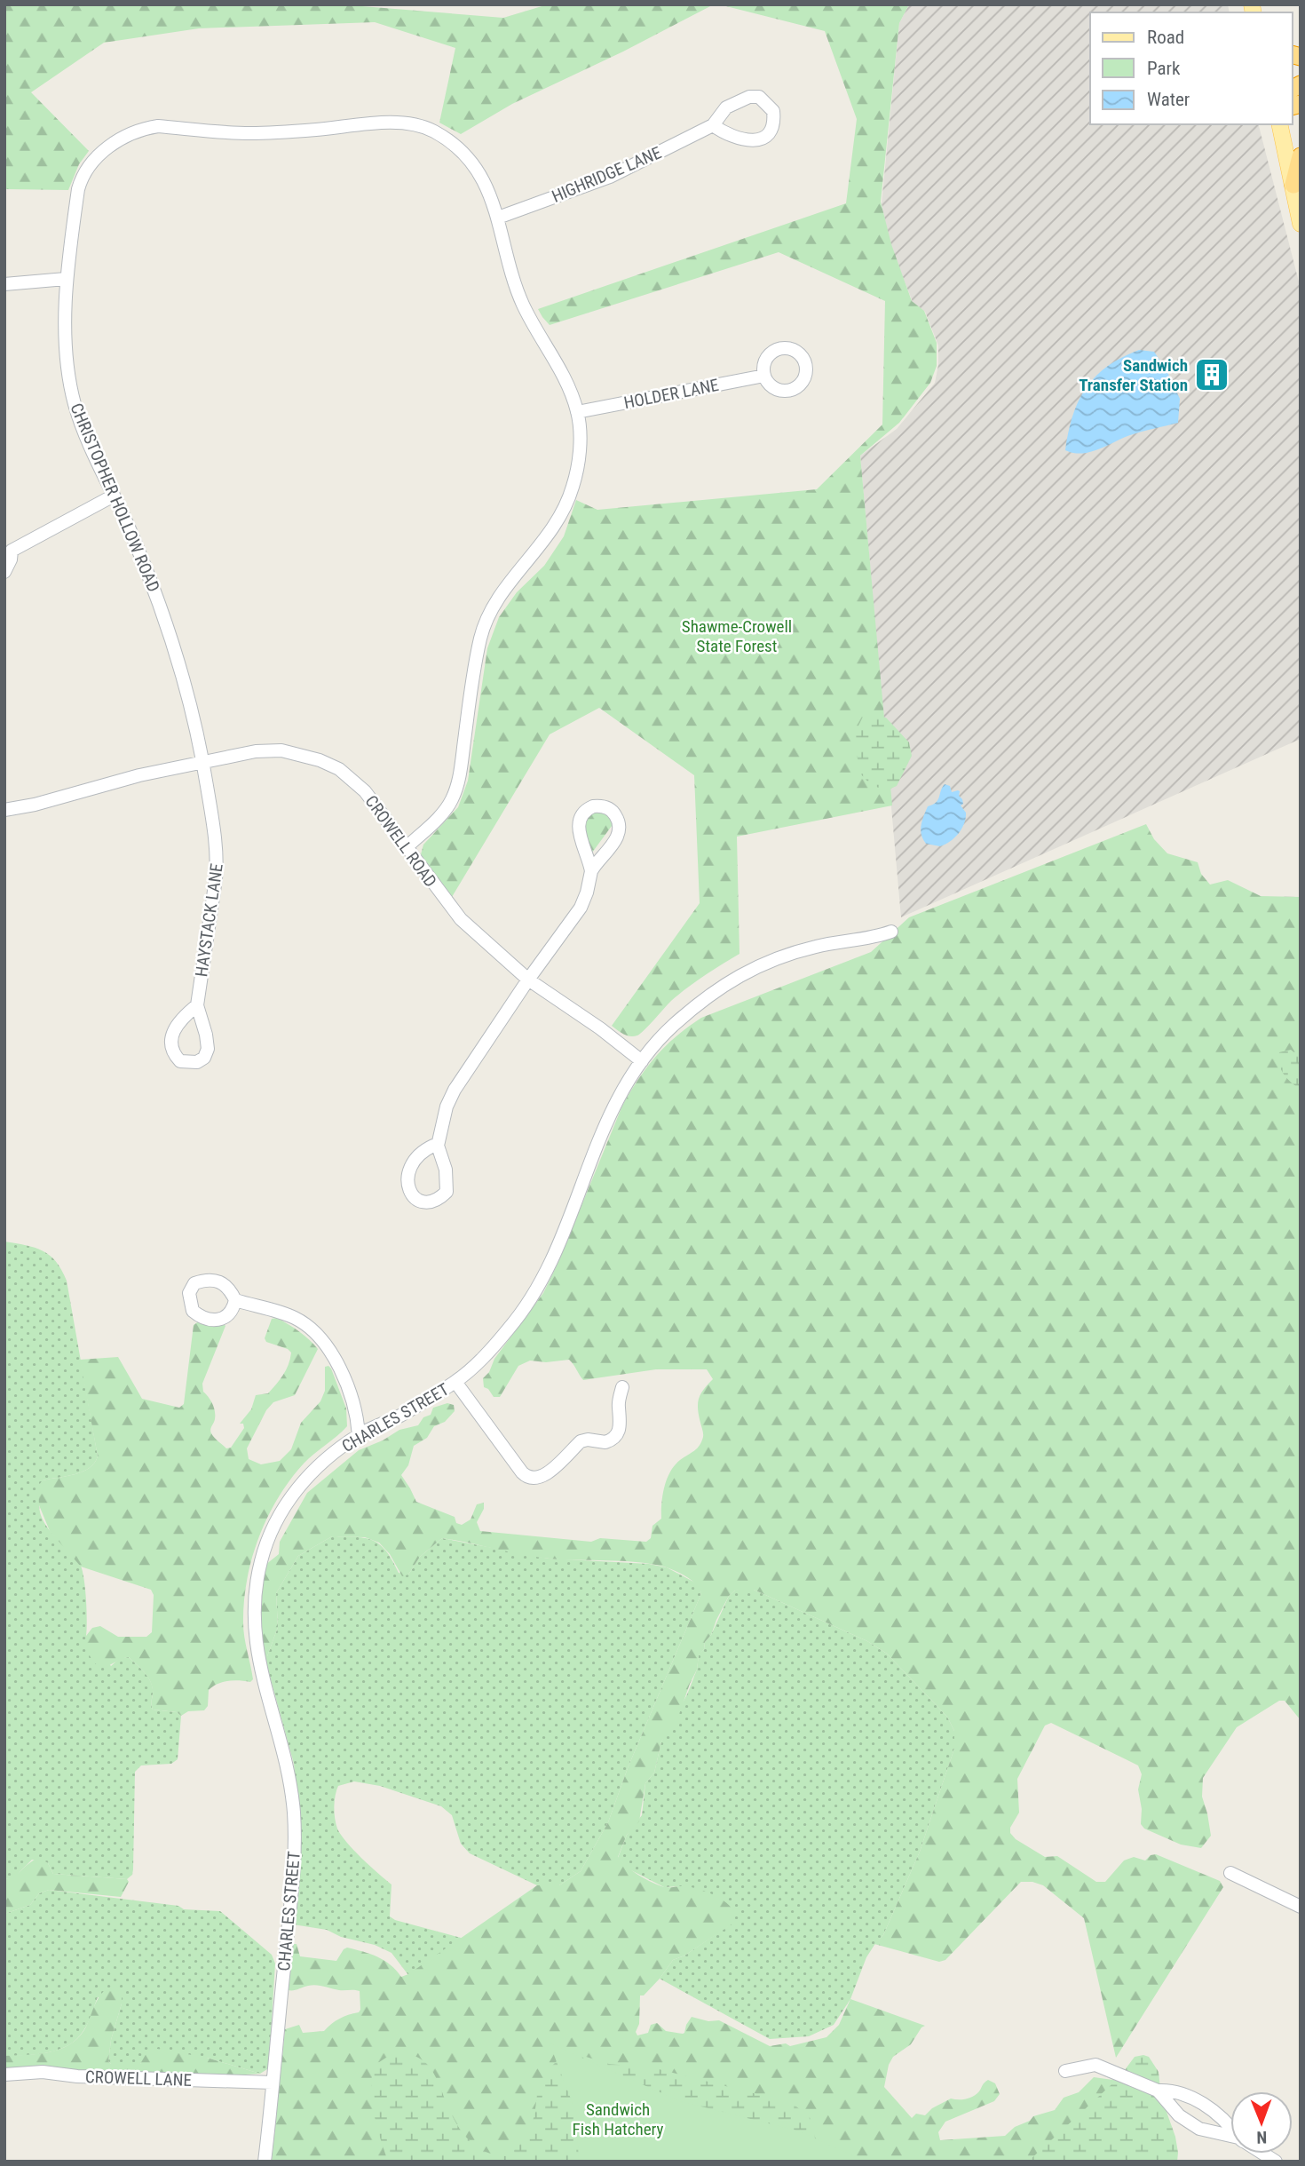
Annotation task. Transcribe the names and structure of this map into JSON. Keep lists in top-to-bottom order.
{
  "streets": {
    "street": [
      "HIGHRIDGE LANE",
      "HOLDER LANE",
      "CHRISTOPHER HOLLOW ROAD",
      "CROWELL ROAD",
      "HAYSTACK LANE",
      "CHARLES STREET",
      "CROWELL LANE"
    ]
  },
  "crossings": [
    ["HIGHRIDGE LANE", "CHRISTOPHER HOLLOW ROAD"],
    ["HOLDER LANE", "CHRISTOPHER HOLLOW ROAD"],
    ["CHRISTOPHER HOLLOW ROAD", "CROWELL ROAD"],
    ["CHRISTOPHER HOLLOW ROAD", "HAYSTACK LANE"],
    ["CROWELL ROAD", "HAYSTACK LANE"],
    ["CROWELL ROAD", "CHARLES STREET"],
    ["CHARLES STREET", "CROWELL LANE"]
  ],
  "parks": ["Shawme-Crowell State Forest", "Sandwich Fish Hatchery"],
  "places": {
    "building": ["Sandwich Transfer Station"]
  },
  "legend": ["Road", "Park", "Water"],
  "north": "bottom"
}
